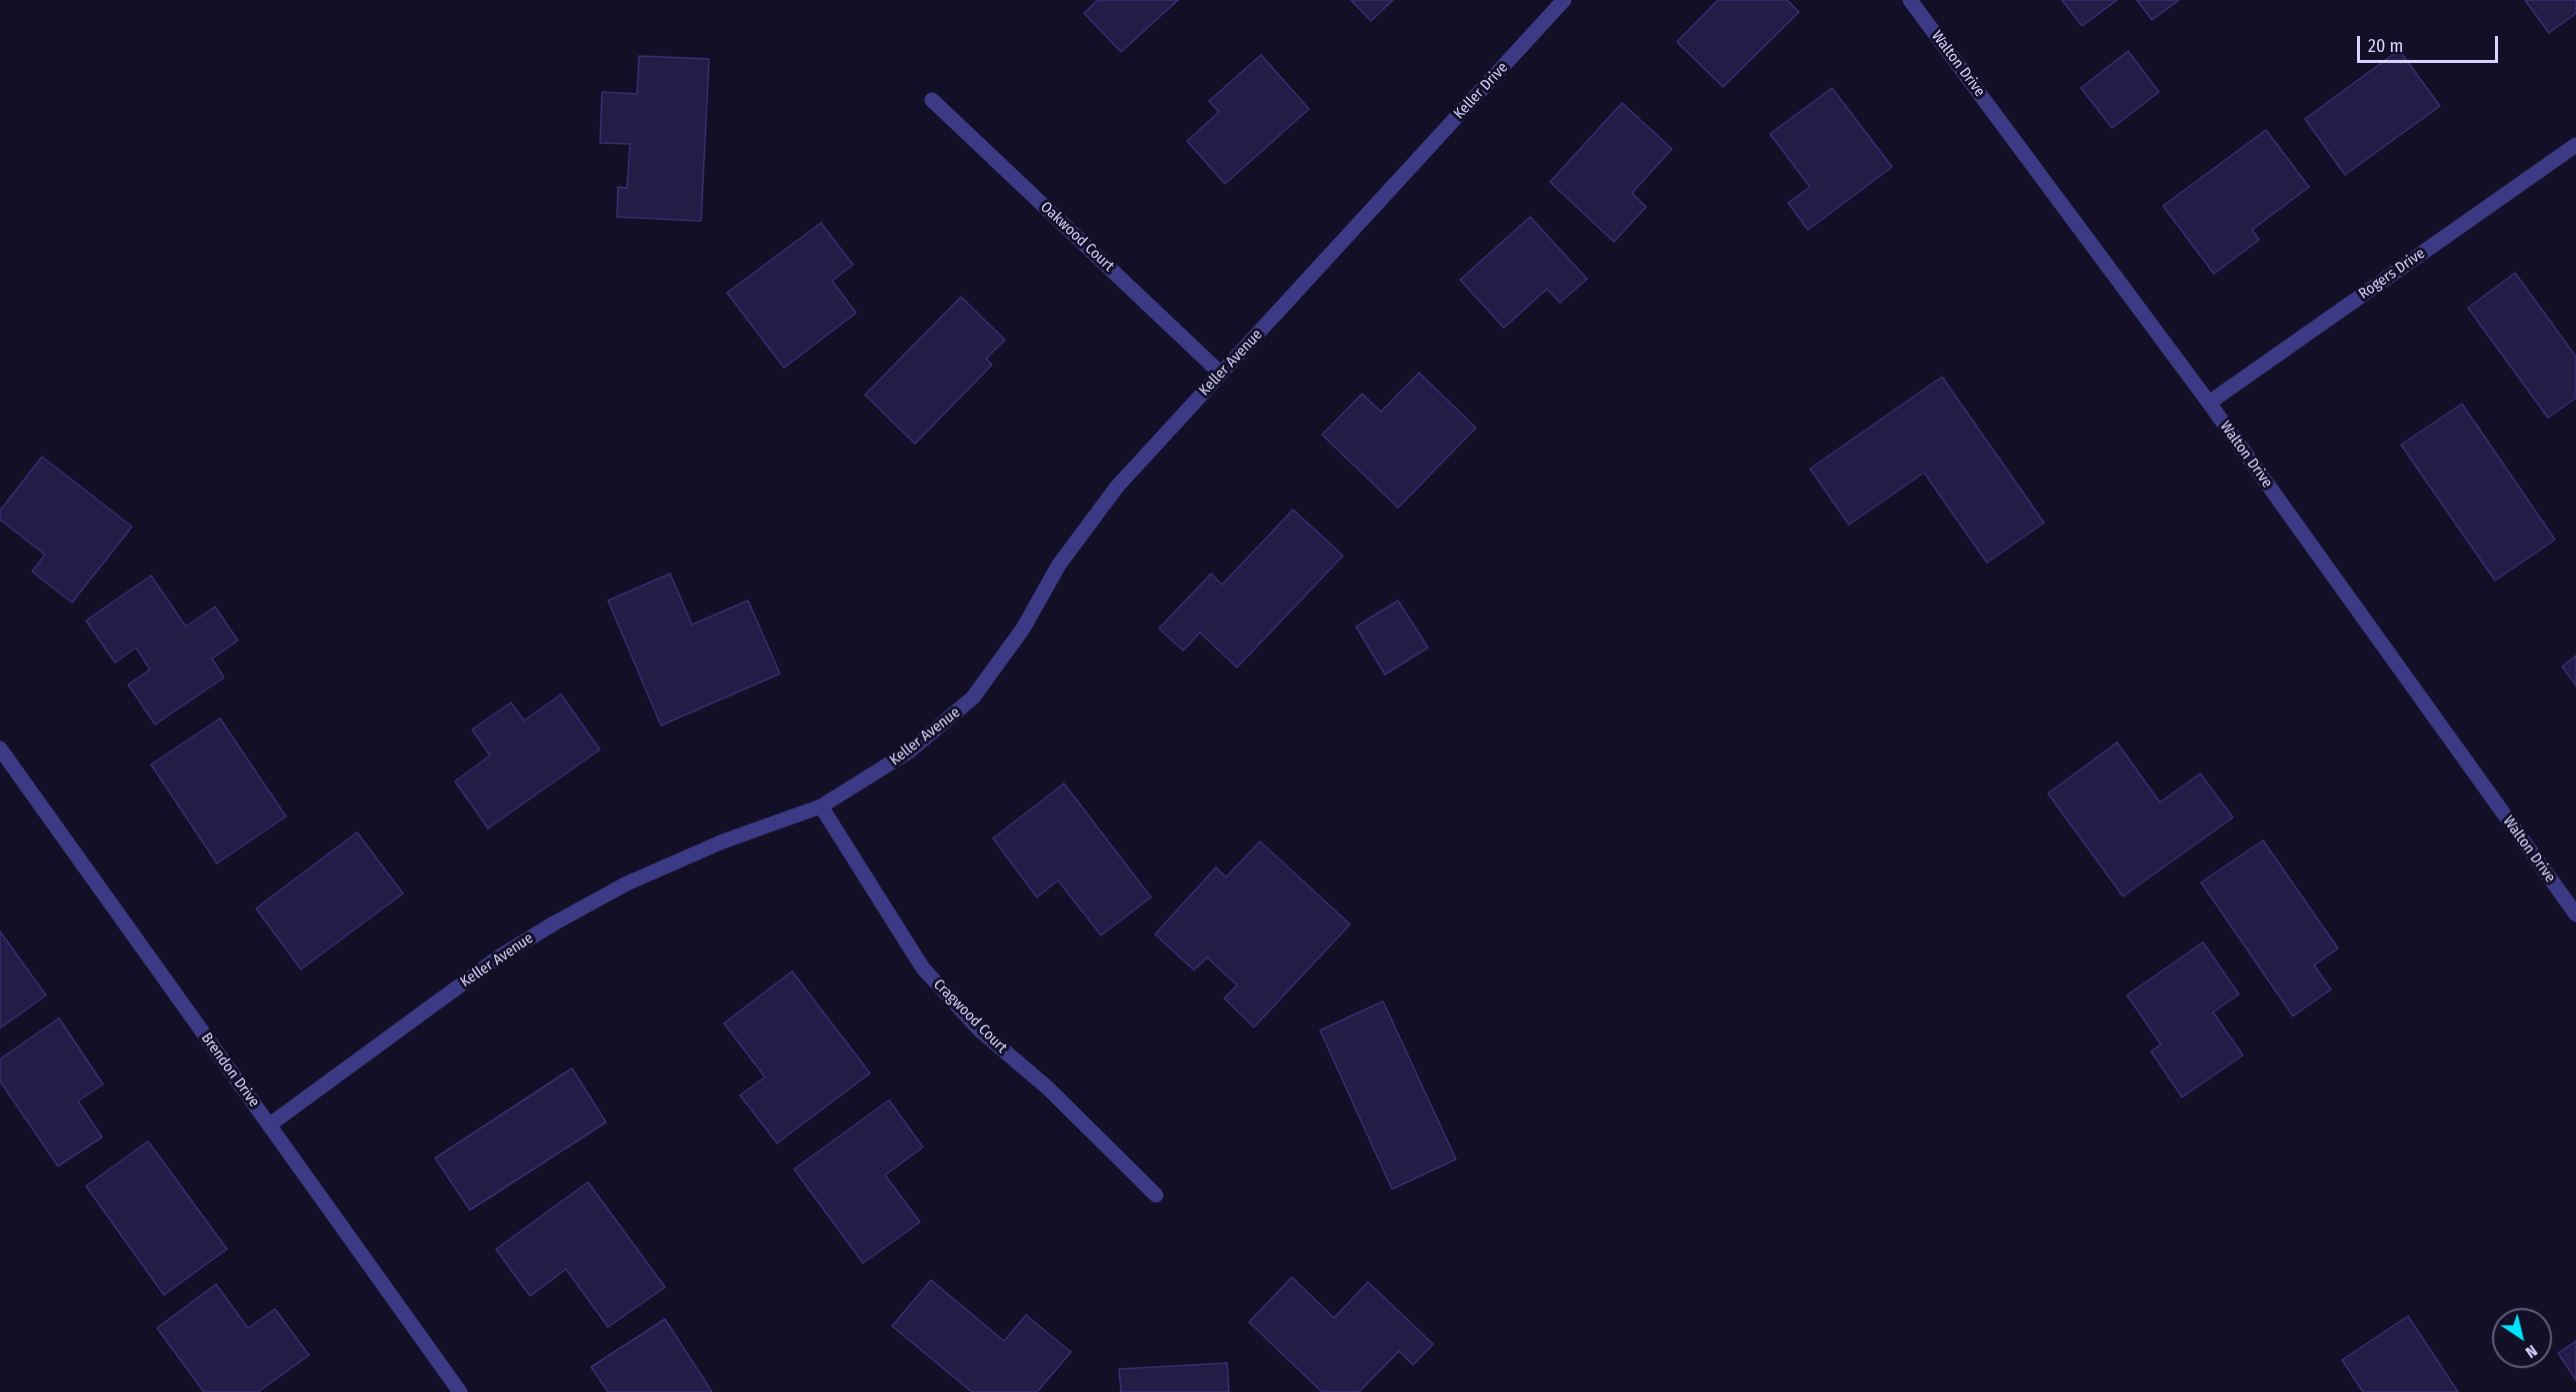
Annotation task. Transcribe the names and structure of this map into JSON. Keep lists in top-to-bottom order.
{
  "streets": {
    "street": [
      "Walton Drive",
      "Keller Drive",
      "Oakwood Court",
      "Rogers Drive",
      "Keller Avenue",
      "Cragwood Court",
      "Brendon Drive"
    ]
  },
  "crossings": [
    ["Walton Drive", "Rogers Drive"],
    ["Keller Drive", "Keller Avenue"],
    ["Oakwood Court", "Keller Avenue"],
    ["Keller Avenue", "Cragwood Court"],
    ["Keller Avenue", "Brendon Drive"]
  ],
  "scale_bar": "20 m",
  "north": "bottom right"
}
